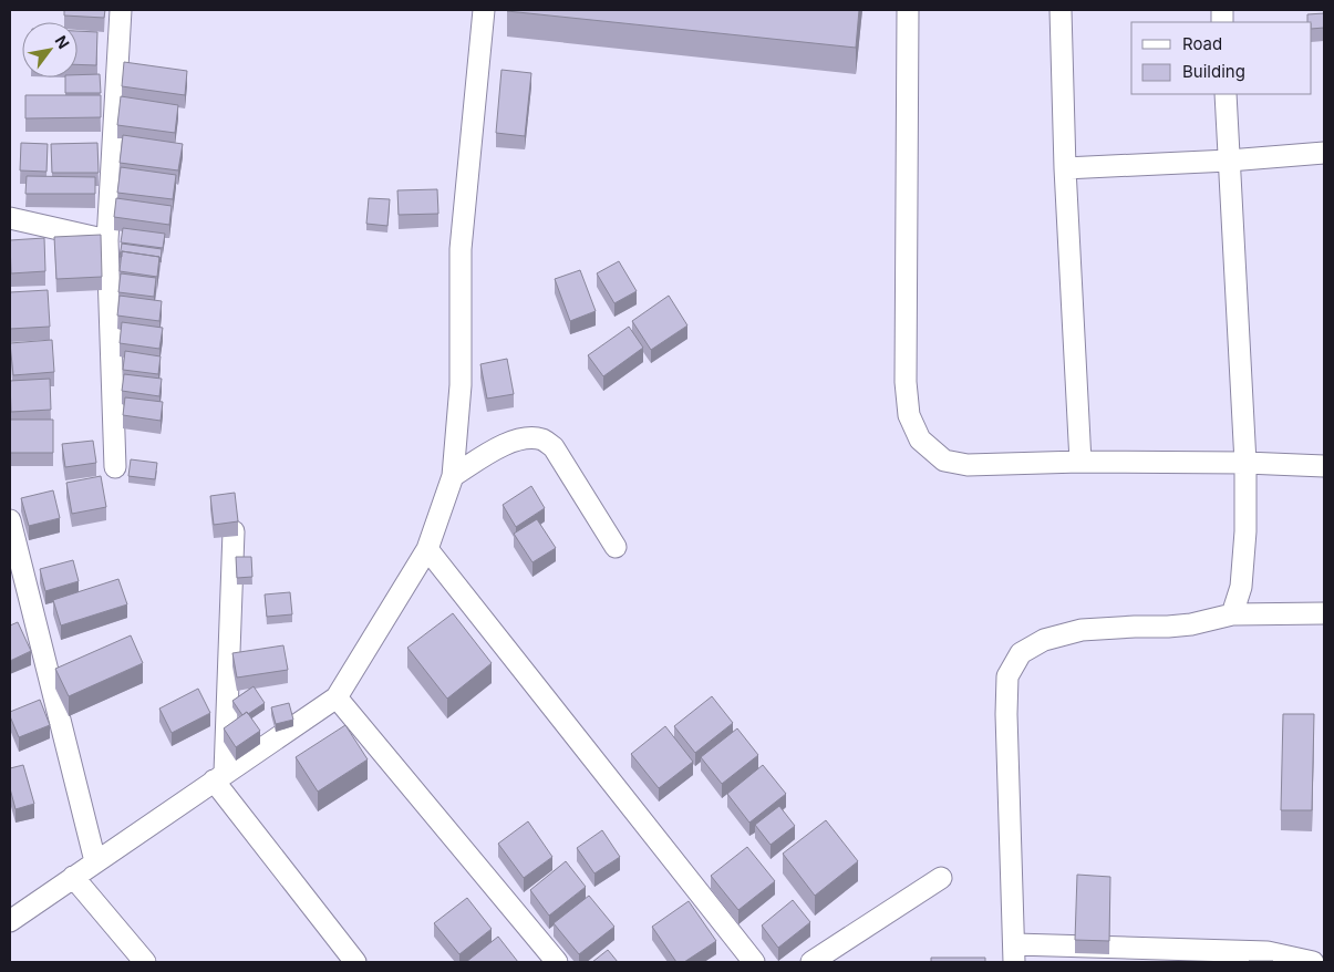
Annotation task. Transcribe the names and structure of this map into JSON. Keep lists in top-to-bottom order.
{
  "legend": ["Road", "Building"],
  "north": "top right"
}
